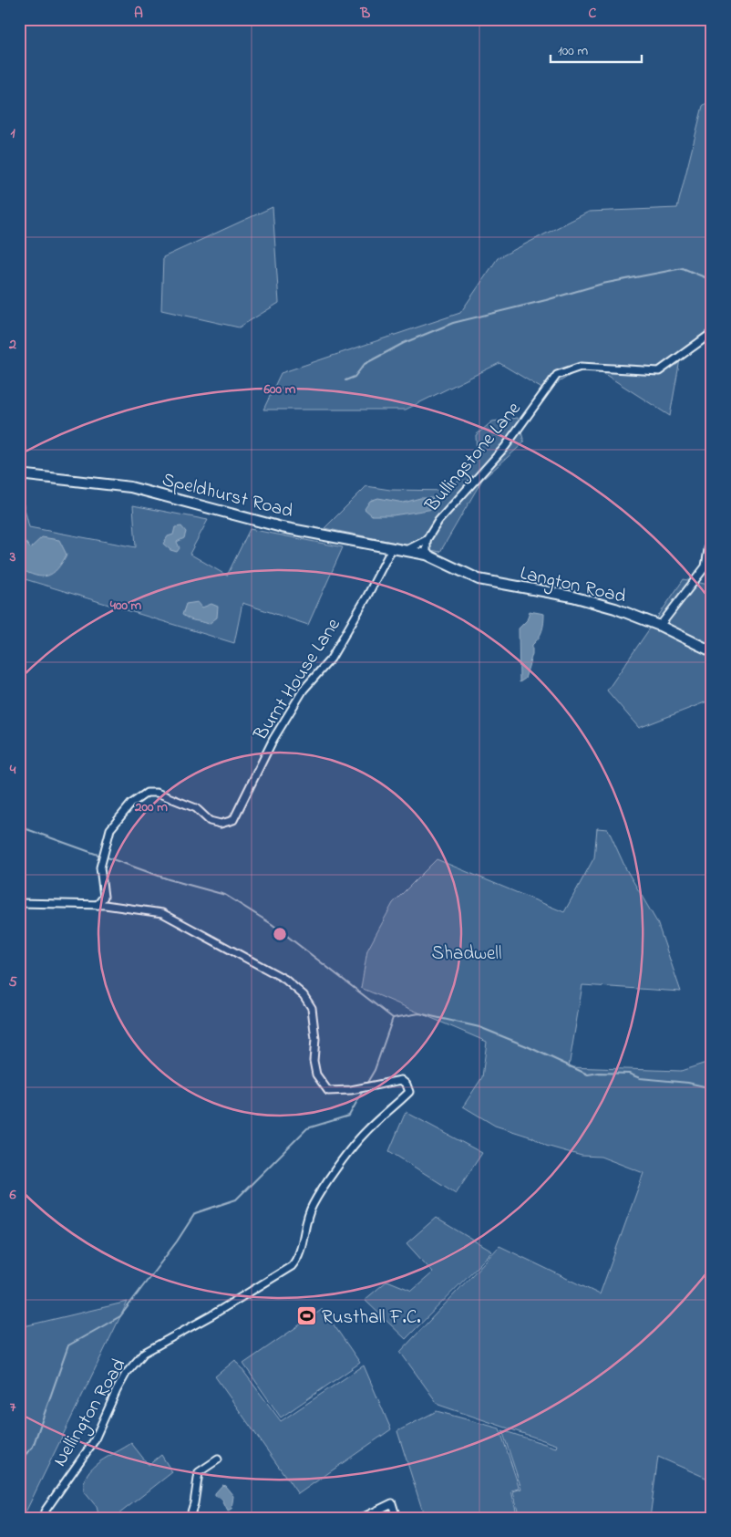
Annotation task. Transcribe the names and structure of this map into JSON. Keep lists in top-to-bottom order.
{
  "streets": {
    "street": [
      "Bullingstone Lane",
      "Speldhurst Road",
      "Langton Road",
      "Burnt House Lane",
      "Nellington Road"
    ]
  },
  "crossings": [
    ["Bullingstone Lane", "Speldhurst Road"],
    ["Bullingstone Lane", "Langton Road"],
    ["Speldhurst Road", "Langton Road"],
    ["Speldhurst Road", "Burnt House Lane"],
    ["Burnt House Lane", "Nellington Road"]
  ],
  "parks": ["Shadwell"],
  "places": {
    "sports": ["Rusthall F.C."]
  },
  "scale_bar": "100 m",
  "grid": {
    "columns": ["A", "B", "C"],
    "rows": [
      "1",
      "2",
      "3",
      "4",
      "5",
      "6",
      "7"
    ]
  },
  "rings": ["600 m", "400 m", "200 m"]
}
